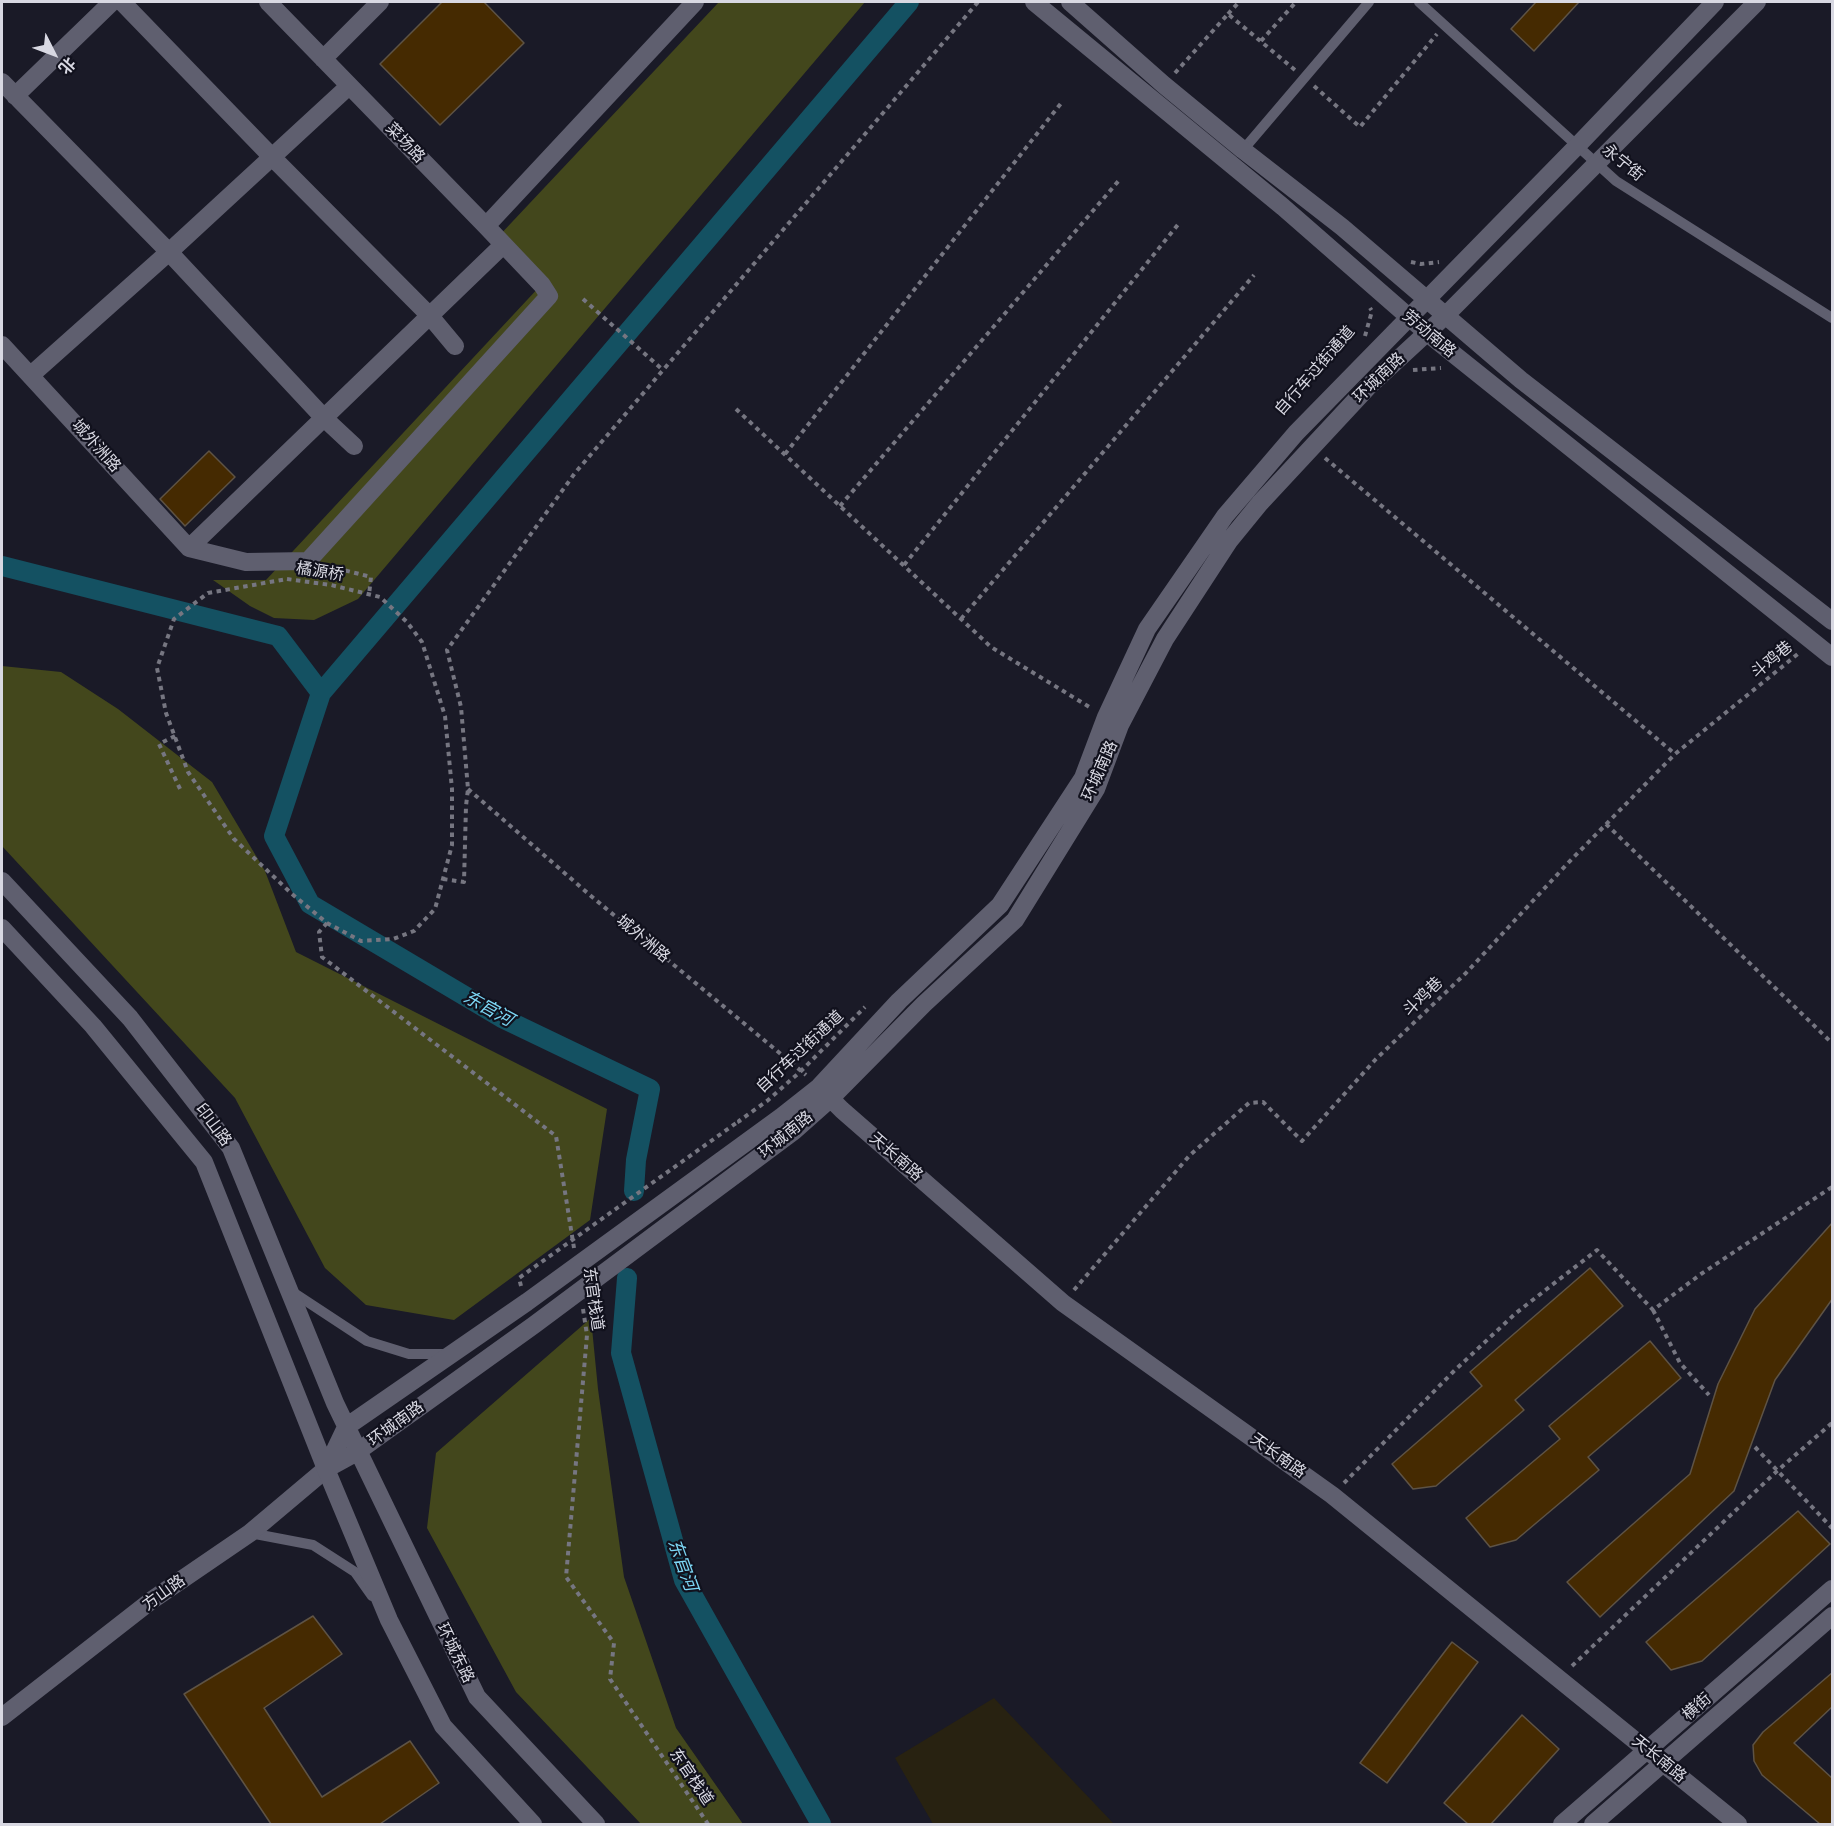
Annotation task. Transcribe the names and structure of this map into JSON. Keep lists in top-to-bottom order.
{
  "streets": {
    "main road": [
      "菜场路",
      "劳动南路",
      "环城南路",
      "城外洲路",
      "印山路",
      "天长南路",
      "方山路",
      "环城东路",
      "横街"
    ],
    "lane": ["永宁街"],
    "path": [
      "自行车过街通道",
      "橘源桥",
      "斗鸡巷",
      "东官栈道"
    ]
  },
  "crossings": [
    ["永宁街", "环城南路"],
    ["劳动南路", "环城南路"],
    ["劳动南路", "斗鸡巷"],
    ["自行车过街通道", "城外洲路"],
    ["环城南路", "城外洲路"],
    ["环城南路", "印山路"],
    ["环城南路", "天长南路"],
    ["环城南路", "方山路"],
    ["环城南路", "环城东路"],
    ["城外洲路", "天长南路"],
    ["橘源桥", "东官栈道"],
    ["斗鸡巷", "天长南路"],
    ["印山路", "方山路"],
    ["印山路", "环城东路"],
    ["天长南路", "横街"]
  ],
  "water": ["东官河"],
  "north": "bottom right"
}
